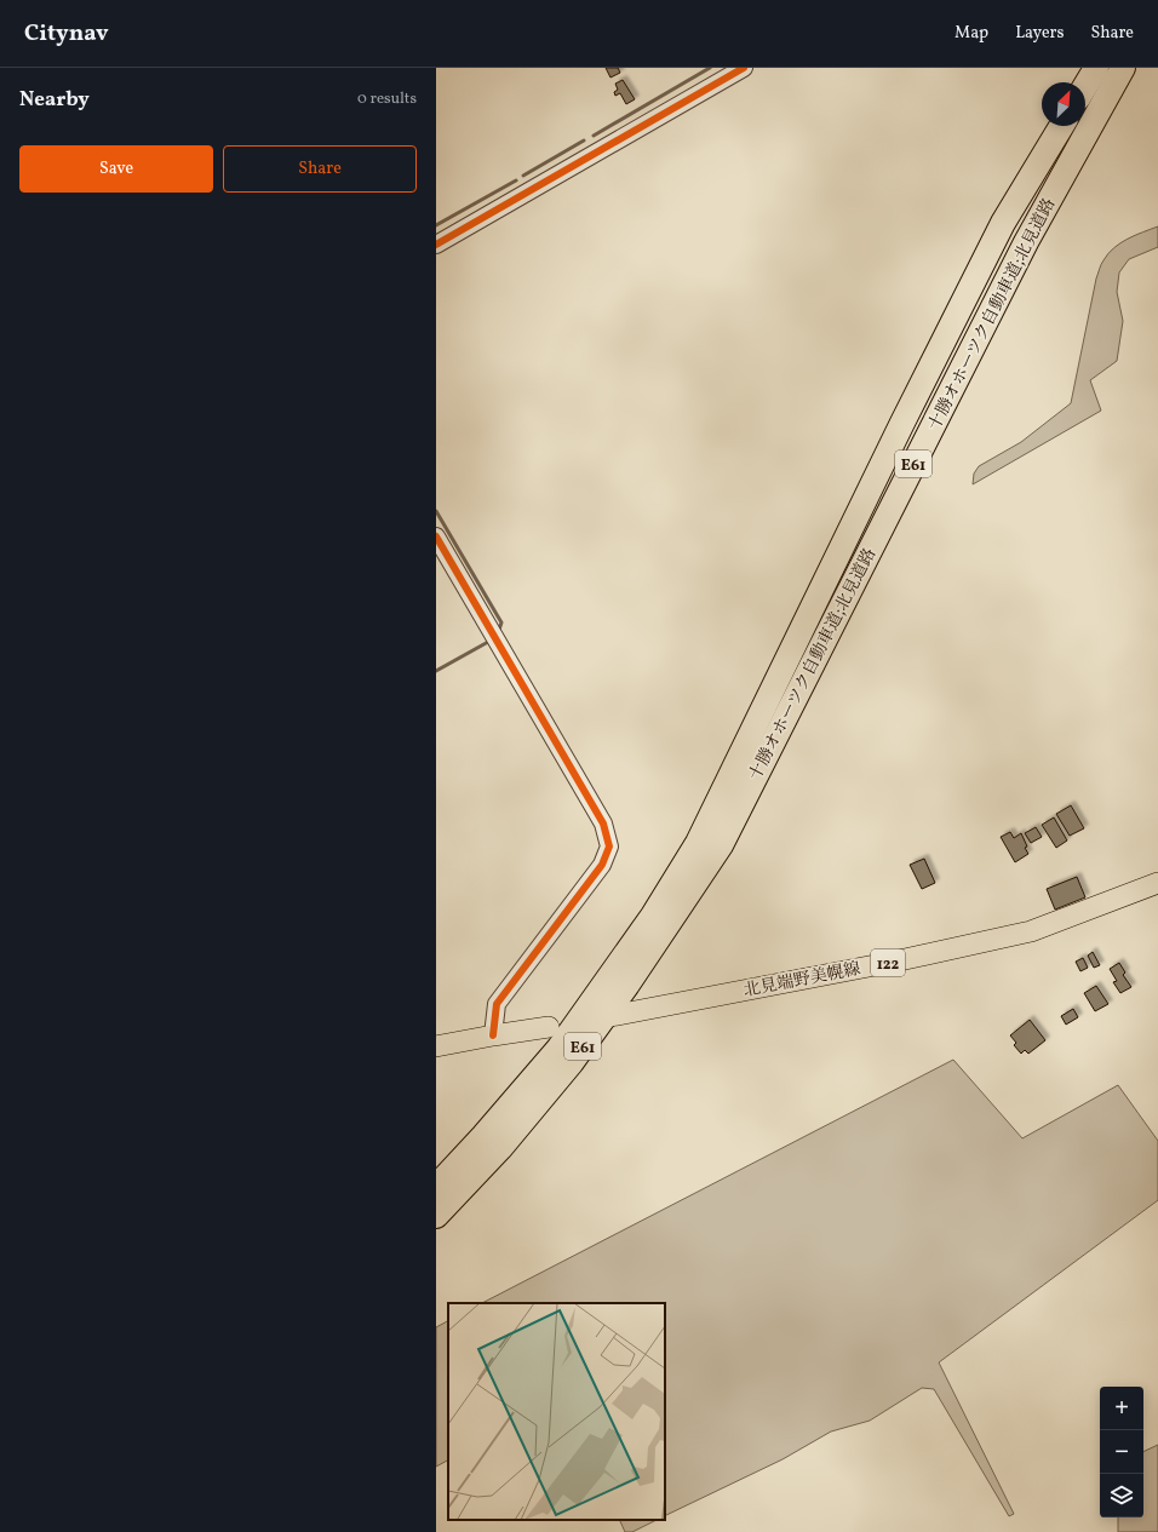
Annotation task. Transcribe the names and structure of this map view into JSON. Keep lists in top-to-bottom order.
{
  "streets": {
    "highway": ["十勝オホーツク自動車道;北見道路", "E61"],
    "main road": ["122", "北見端野美幌線"]
  },
  "north": "top right",
  "page": {
    "header": "Citynav",
    "nav": ["Map", "Layers", "Share"],
    "heading": ["Nearby", "0 results"],
    "buttons": ["Save", "Share"],
    "map_buttons": ["+", "−"]
  }
}
